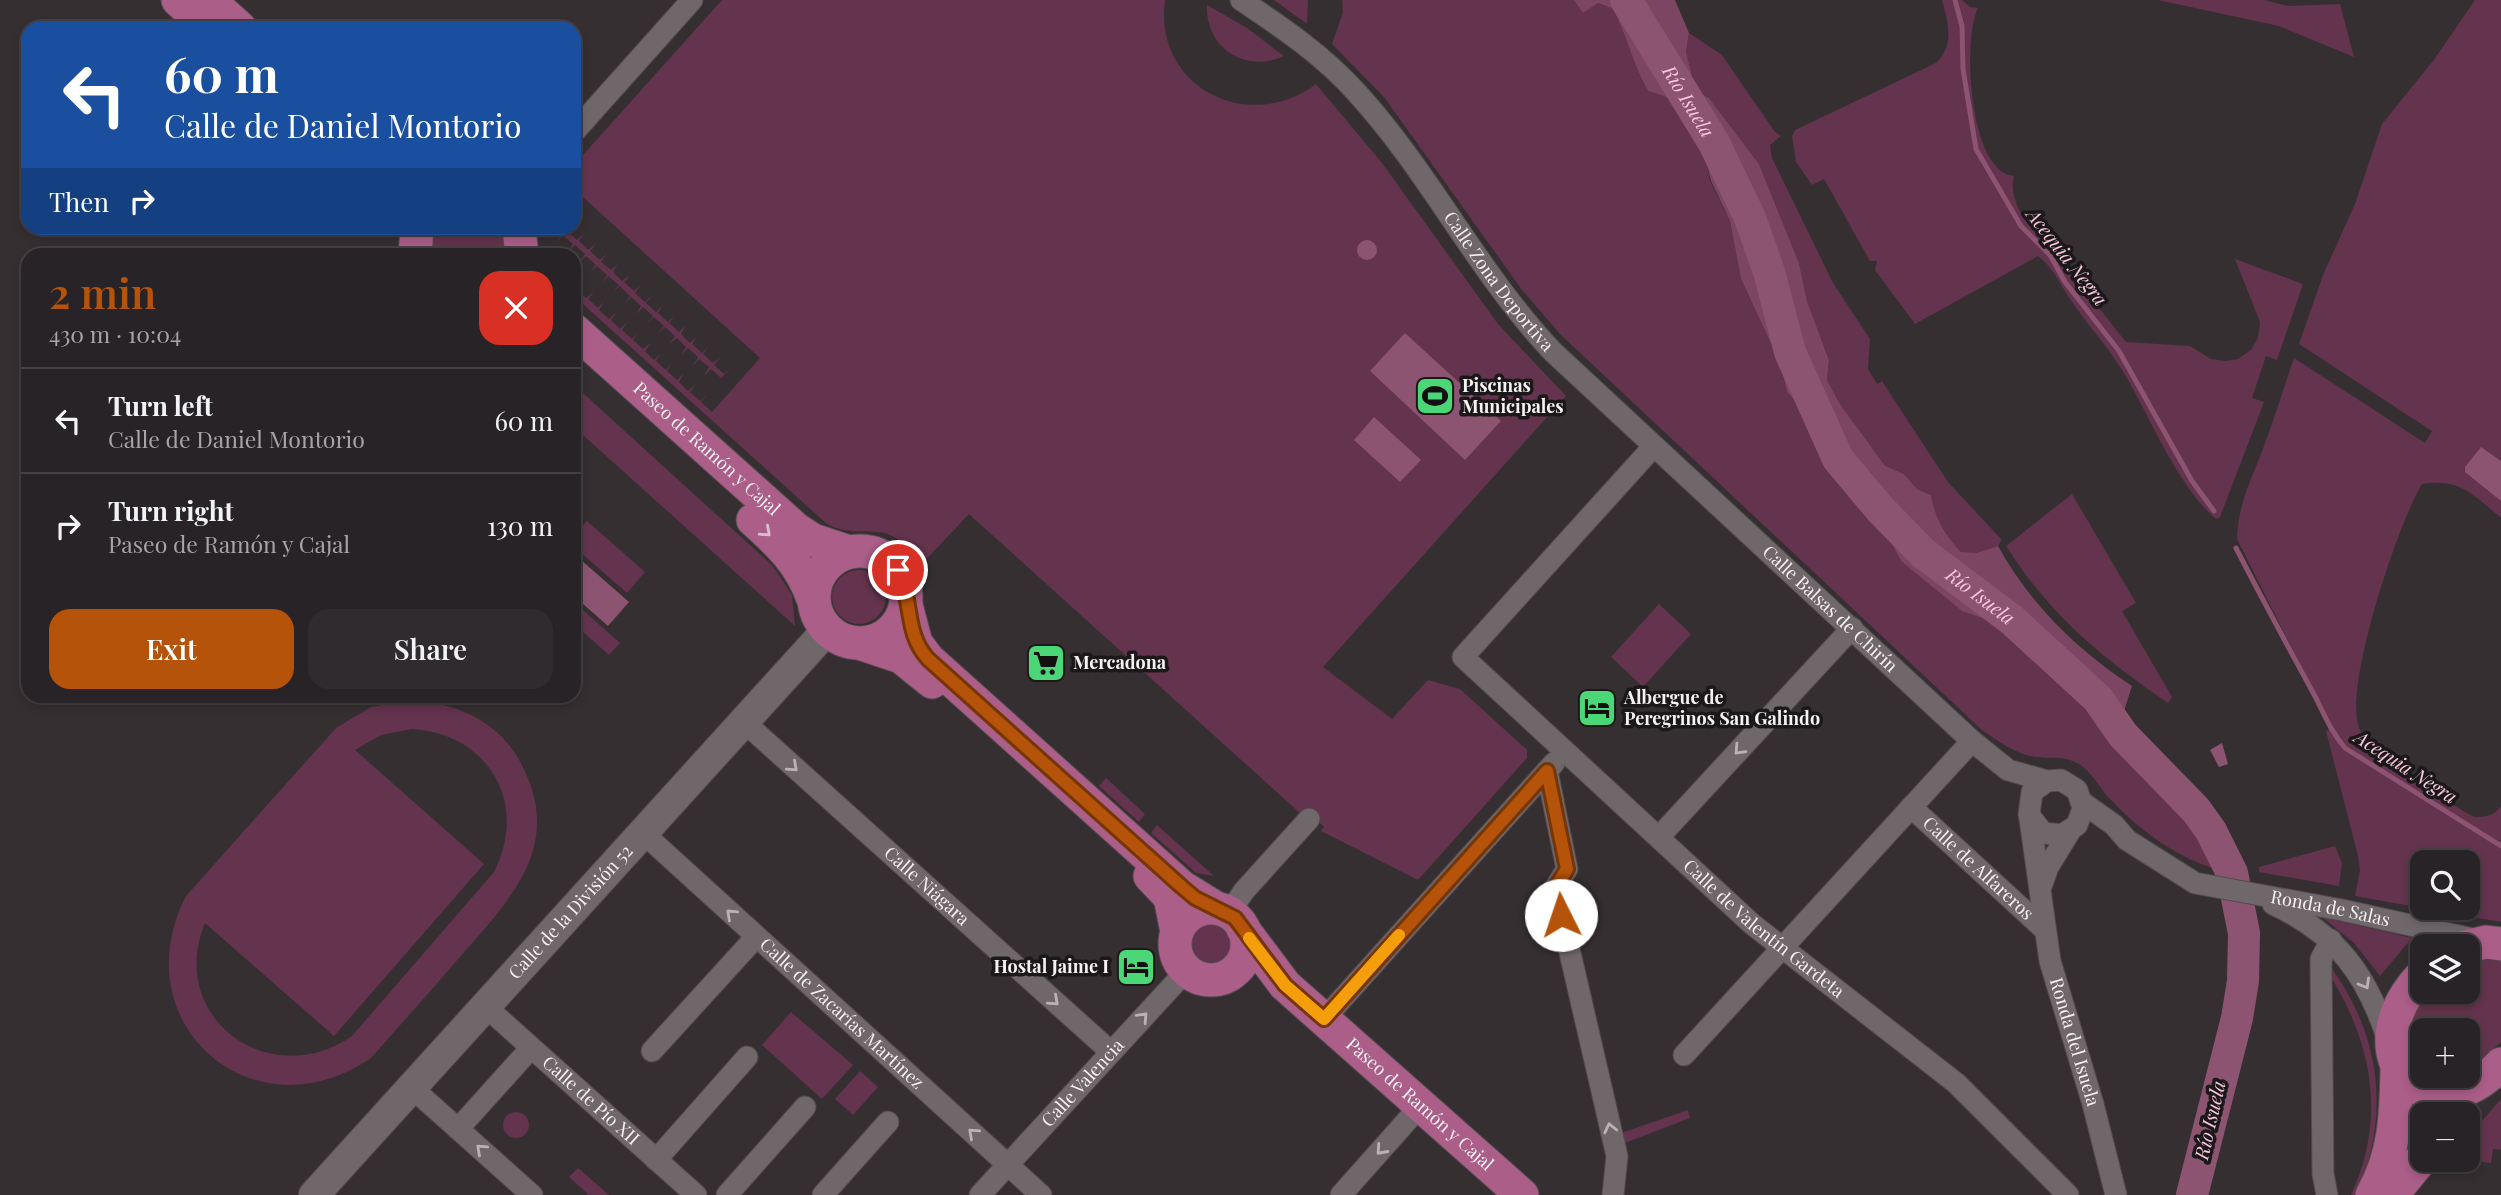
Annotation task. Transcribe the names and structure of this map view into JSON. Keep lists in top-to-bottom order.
{
  "streets": {
    "main road": ["Paseo de Ramón y Cajal", "Calle de la División 52"],
    "street": [
      "Calle Zona Deportiva",
      "Calle Balsas de Chirín",
      "Calle de Alfareros",
      "Calle Niágara",
      "Ronda de Salas",
      "Calle de Valentín Gardeta",
      "Calle de Zacarías Martínez",
      "Ronda del Isuela",
      "Calle Valencia",
      "Calle de Pío XII"
    ]
  },
  "crossings": [
    ["Calle Zona Deportiva", "Calle Balsas de Chirín"],
    ["Calle Zona Deportiva", "Calle de Valentín Gardeta"],
    ["Paseo de Ramón y Cajal", "Calle de la División 52"],
    ["Paseo de Ramón y Cajal", "Calle Valencia"],
    ["Calle Balsas de Chirín", "Calle de Valentín Gardeta"],
    ["Calle Balsas de Chirín", "Ronda del Isuela"],
    ["Calle de Alfareros", "Ronda del Isuela"],
    ["Calle Niágara", "Calle de la División 52"],
    ["Calle Niágara", "Calle Valencia"],
    ["Calle de la División 52", "Calle de Zacarías Martínez"],
    ["Calle de la División 52", "Calle de Pío XII"],
    ["Calle de Zacarías Martínez", "Calle Valencia"]
  ],
  "one_way": ["Calle Niágara", "Calle de Zacarías Martínez", "Calle Valencia"],
  "water": ["Río Isuela", "Acequia Negra"],
  "places": {
    "sports": ["Piscinas Municipales"],
    "supermarket": ["Mercadona"],
    "hotel": ["Albergue de Peregrinos San Galindo", "Hostal Jaime I"]
  },
  "page": {
    "turn": ["60 m", "Calle de Daniel Montorio"],
    "then": "Then",
    "heading": ["2 min", "430 m · 10:04"],
    "list": [
      {
        "name": "Turn left",
        "note": "Calle de Daniel Montorio",
        "value": "60 m"
      },
      {
        "name": "Turn right",
        "note": "Paseo de Ramón y Cajal",
        "value": "130 m"
      }
    ],
    "buttons": ["Exit", "Share"],
    "map_buttons": ["+", "−"]
  }
}
